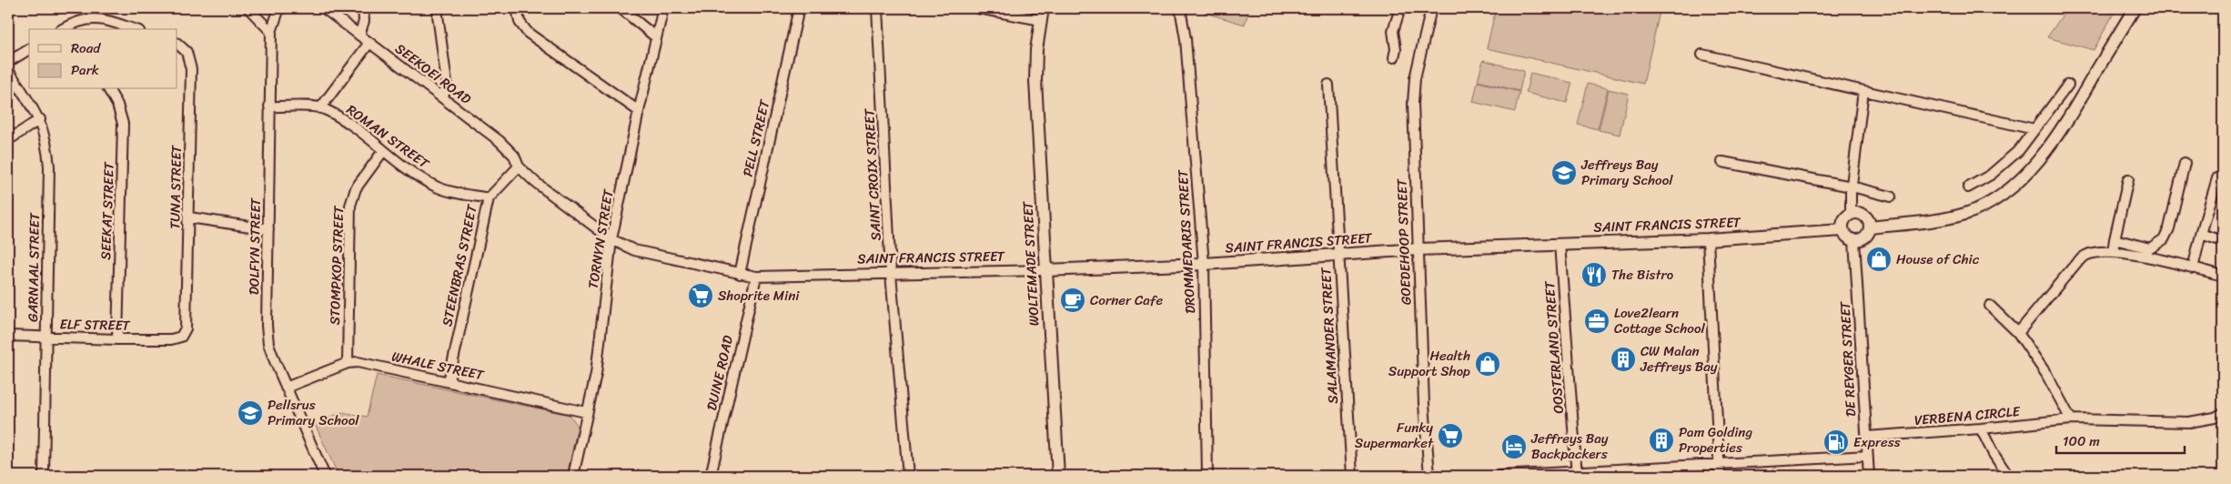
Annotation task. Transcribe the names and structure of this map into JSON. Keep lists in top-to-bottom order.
{
  "streets": {
    "street": [
      "SEEKOEI ROAD",
      "ROMAN STREET",
      "PELL STREET",
      "SAINT CROIX STREET",
      "TUNA STREET",
      "SEEKAT STREET",
      "SAINT FRANCIS STREET",
      "TORNYN STREET",
      "DROMMEDARIS STREET",
      "GOEDEHOOP STREET",
      "DOLFYN STREET",
      "WOLTEMADE STREET",
      "STOMPKOP STREET",
      "STEENBRAS STREET",
      "GARNAAL STREET",
      "ELF STREET",
      "SALAMANDER STREET",
      "OOSTERLAND STREET",
      "DE REYGER STREET",
      "WHALE STREET",
      "DUINE ROAD",
      "VERBENA CIRCLE"
    ]
  },
  "crossings": [
    ["SEEKOEI ROAD", "SAINT FRANCIS STREET"],
    ["SEEKOEI ROAD", "TORNYN STREET"],
    ["SEEKOEI ROAD", "STEENBRAS STREET"],
    ["ROMAN STREET", "STOMPKOP STREET"],
    ["ROMAN STREET", "STEENBRAS STREET"],
    ["PELL STREET", "SAINT FRANCIS STREET"],
    ["SAINT CROIX STREET", "SAINT FRANCIS STREET"],
    ["TUNA STREET", "ELF STREET"],
    ["SEEKAT STREET", "ELF STREET"],
    ["SAINT FRANCIS STREET", "TORNYN STREET"],
    ["SAINT FRANCIS STREET", "DROMMEDARIS STREET"],
    ["SAINT FRANCIS STREET", "GOEDEHOOP STREET"],
    ["SAINT FRANCIS STREET", "WOLTEMADE STREET"],
    ["SAINT FRANCIS STREET", "SALAMANDER STREET"],
    ["SAINT FRANCIS STREET", "OOSTERLAND STREET"],
    ["SAINT FRANCIS STREET", "DE REYGER STREET"],
    ["SAINT FRANCIS STREET", "DUINE ROAD"],
    ["TORNYN STREET", "WHALE STREET"],
    ["DOLFYN STREET", "WHALE STREET"],
    ["STOMPKOP STREET", "WHALE STREET"],
    ["STEENBRAS STREET", "WHALE STREET"],
    ["GARNAAL STREET", "ELF STREET"],
    ["DE REYGER STREET", "VERBENA CIRCLE"]
  ],
  "places": {
    "school or university": ["Jeffreys Bay Primary School", "Pellsrus Primary School"],
    "shop": ["House of Chic", "Health Support Shop"],
    "restaurant": ["The Bistro"],
    "supermarket": ["Shoprite Mini", "Funky Supermarket"],
    "cafe": ["Corner Cafe"],
    "office": ["Love2learn Cottage School"],
    "building": ["CW Malan Jeffreys Bay", "Pam Golding Properties"],
    "fuel station": ["Express"],
    "hotel": ["Jeffreys Bay Backpackers"]
  },
  "legend": ["Road", "Park"],
  "scale_bar": "100 m"
}
